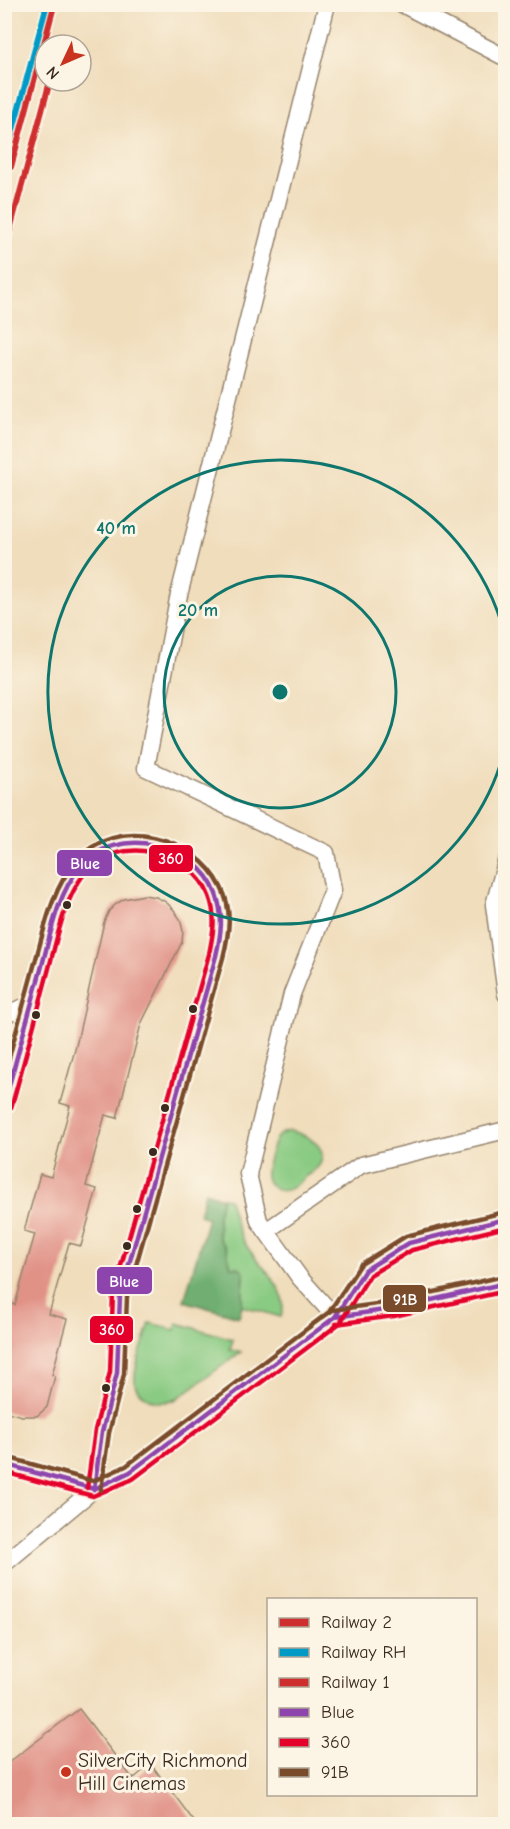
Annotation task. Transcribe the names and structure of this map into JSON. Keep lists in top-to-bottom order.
{
  "places": ["SilverCity Richmond Hill Cinemas"],
  "lines": [
    "rail line RH",
    "rail line 1",
    "rail line 2",
    "transit line 91B",
    "transit line Blue",
    "transit line 360"
  ],
  "legend": [
    "Railway 2",
    "Railway RH",
    "Railway 1",
    "Blue",
    "360",
    "91B"
  ],
  "north": "bottom left",
  "rings": ["40 m", "20 m"]
}
